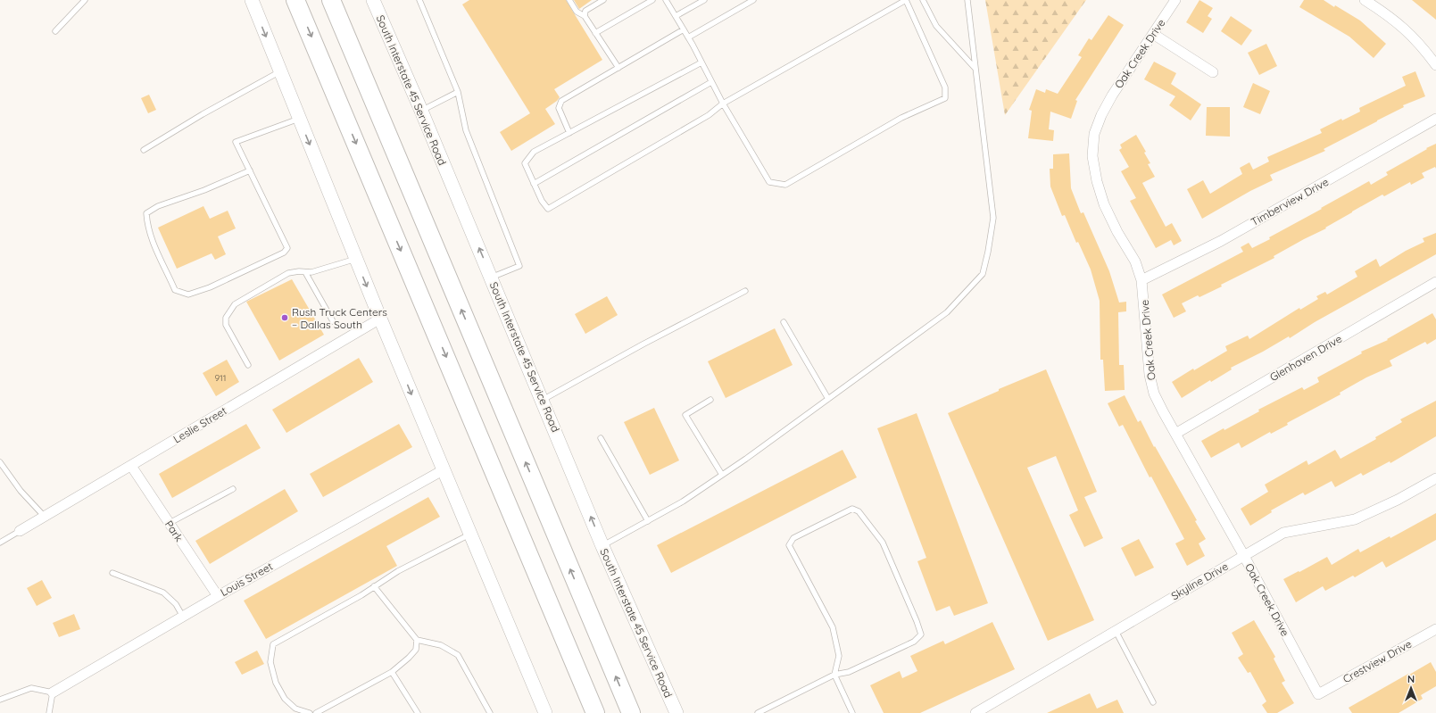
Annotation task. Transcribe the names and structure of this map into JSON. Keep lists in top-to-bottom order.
{
  "streets": {
    "main road": ["South Interstate 45 Service Road"],
    "street": [
      "Oak Creek Drive",
      "Timberview Drive",
      "Glenhaven Drive",
      "Leslie Street",
      "Park",
      "Louis Street",
      "Skyline Drive",
      "Crestview Drive"
    ]
  },
  "crossings": [
    ["Oak Creek Drive", "Timberview Drive"],
    ["Oak Creek Drive", "Glenhaven Drive"],
    ["Oak Creek Drive", "Skyline Drive"],
    ["Oak Creek Drive", "Crestview Drive"],
    ["Leslie Street", "Park"],
    ["Park", "Louis Street"]
  ],
  "places": ["Rush Truck Centers – Dallas South"],
  "house_numbers": ["911"],
  "north": "top"
}
